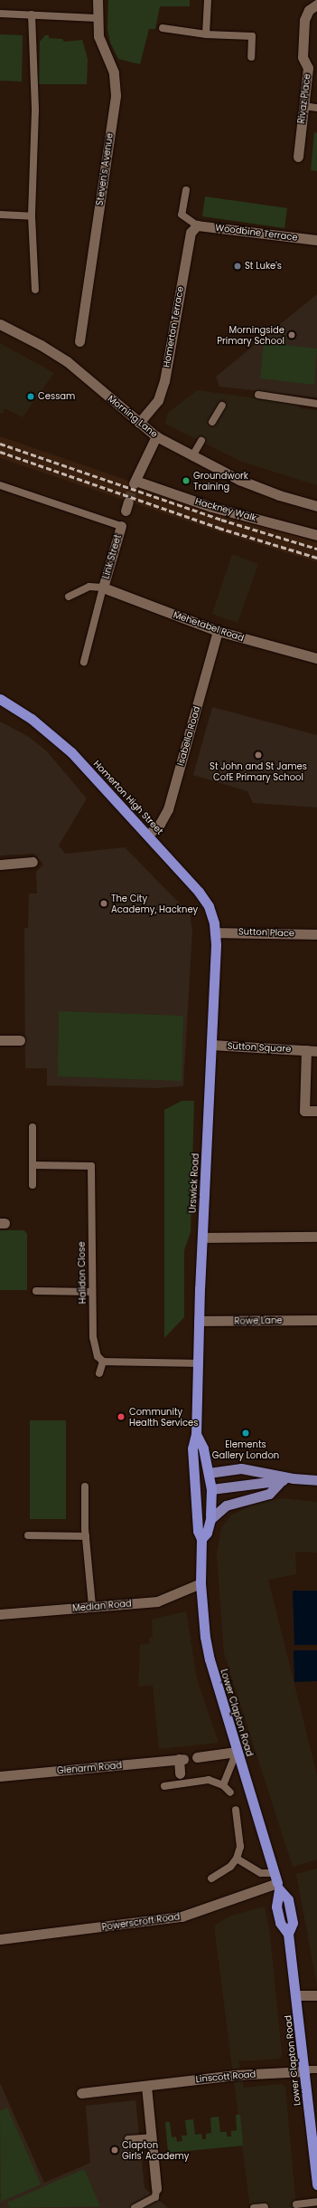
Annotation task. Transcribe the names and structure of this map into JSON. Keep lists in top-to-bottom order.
{
  "streets": {
    "highway": ["Homerton High Street", "Urswick Road", "Lower Clapton Road"],
    "street": [
      "Rivaz Place",
      "Steven's Avenue",
      "Woodbine Terrace",
      "Homerton Terrace",
      "Morning Lane",
      "Hackney Walk",
      "Link Street",
      "Mehetabel Road",
      "Isabella Road",
      "Sutton Place",
      "Sutton Square",
      "Rowe Lane",
      "Median Road",
      "Glenarm Road",
      "Powerscroft Road",
      "Linscott Road"
    ],
    "lane": ["Halidon Close"]
  },
  "crossings": [
    ["Woodbine Terrace", "Homerton Terrace"],
    ["Homerton Terrace", "Morning Lane"],
    ["Morning Lane", "Hackney Walk"],
    ["Link Street", "Mehetabel Road"],
    ["Mehetabel Road", "Isabella Road"],
    ["Isabella Road", "Homerton High Street"],
    ["Homerton High Street", "Sutton Place"],
    ["Homerton High Street", "Urswick Road"],
    ["Sutton Place", "Urswick Road"],
    ["Sutton Square", "Urswick Road"],
    ["Urswick Road", "Rowe Lane"],
    ["Urswick Road", "Lower Clapton Road"],
    ["Median Road", "Lower Clapton Road"],
    ["Lower Clapton Road", "Powerscroft Road"],
    ["Lower Clapton Road", "Linscott Road"]
  ],
  "places": [
    "St Luke's",
    "Morningside Primary School",
    "Cessam",
    "Groundwork Training",
    "St John and St James CofE Primary School",
    "The City Academy, Hackney",
    "Community Health Services",
    "Elements Gallery London",
    "Clapton Girls' Academy"
  ]
}
